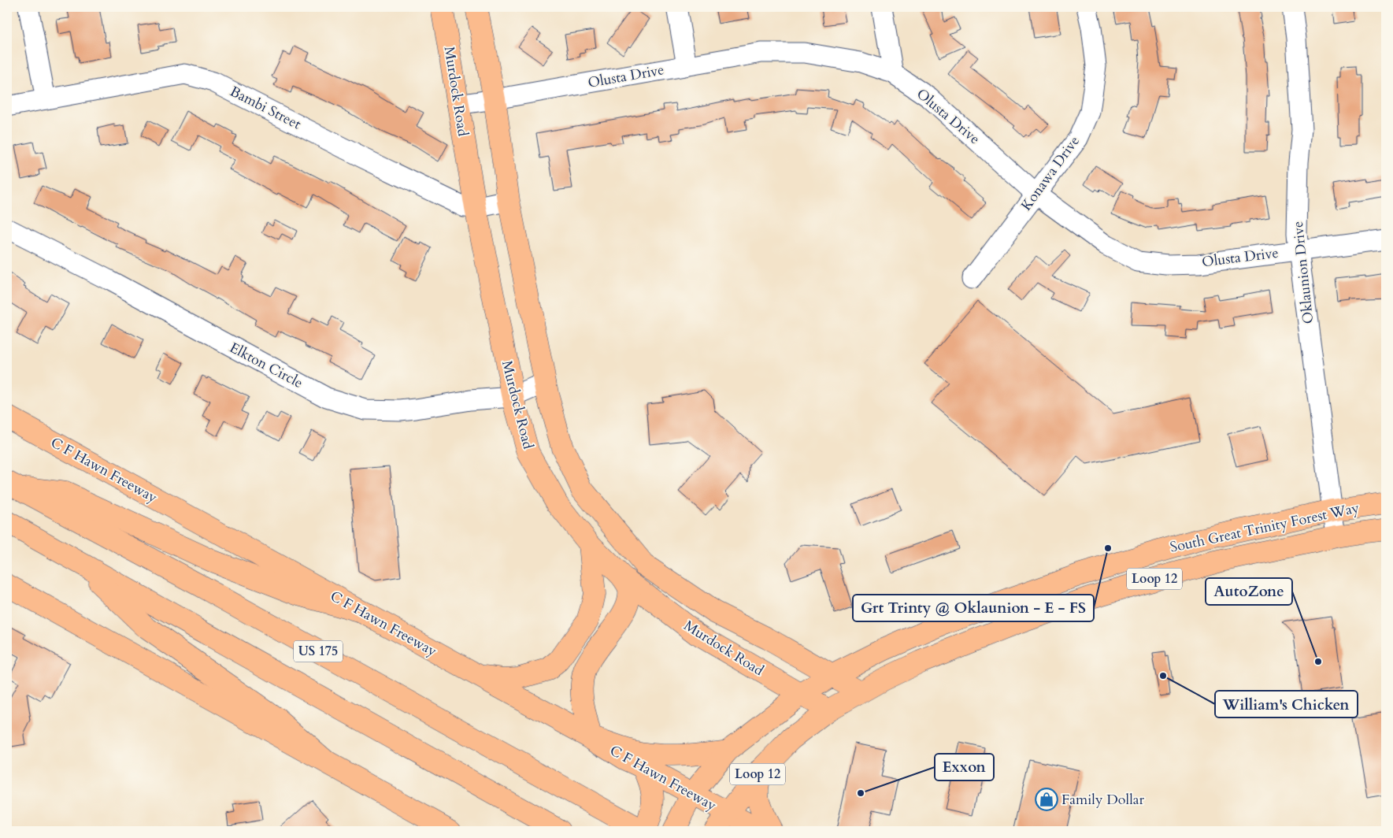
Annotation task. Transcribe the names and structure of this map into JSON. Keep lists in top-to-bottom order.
{
  "streets": {
    "main road": [
      "Murdock Road",
      "C F Hawn Freeway",
      "South Great Trinity Forest Way",
      "Loop 12",
      "US 175"
    ],
    "street": [
      "Olusta Drive",
      "Bambi Street",
      "Konawa Drive",
      "Oklaunion Drive",
      "Elkton Circle"
    ]
  },
  "crossings": [
    ["Olusta Drive", "Murdock Road"],
    ["Olusta Drive", "Konawa Drive"],
    ["Olusta Drive", "Oklaunion Drive"],
    ["Murdock Road", "Bambi Street"],
    ["Murdock Road", "Elkton Circle"],
    ["Murdock Road", "South Great Trinity Forest Way"],
    ["Oklaunion Drive", "South Great Trinity Forest Way"],
    ["C F Hawn Freeway", "South Great Trinity Forest Way"],
    ["C F Hawn Freeway", "Loop 12"],
    ["South Great Trinity Forest Way", "Loop 12"]
  ],
  "places": {
    "other": [
      "Grt Trinty @ Oklaunion - E - FS",
      "AutoZone",
      "William's Chicken",
      "Exxon"
    ],
    "shop": ["Family Dollar"]
  }
}
